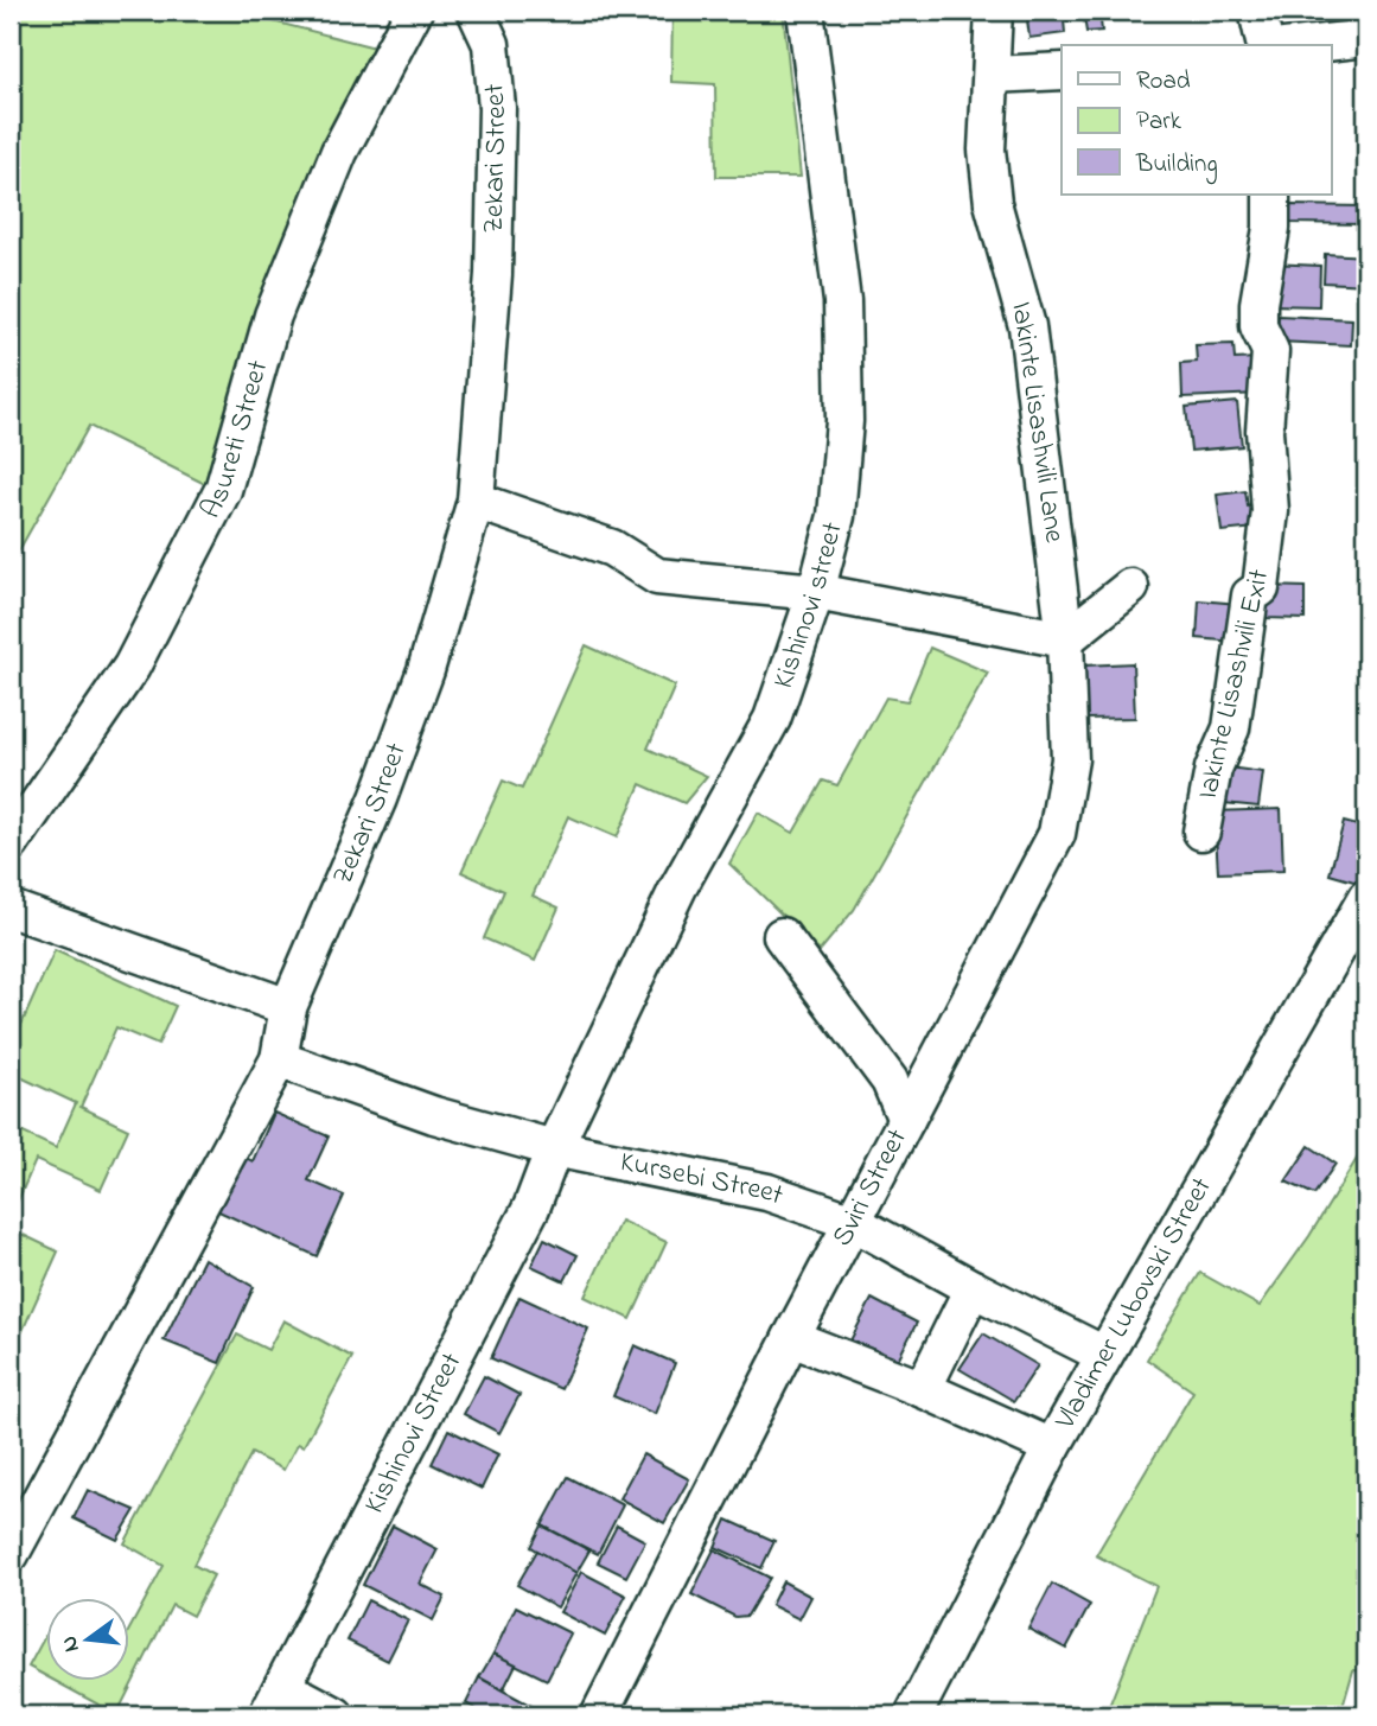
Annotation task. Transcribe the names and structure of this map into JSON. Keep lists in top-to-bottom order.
{
  "streets": {
    "street": [
      "Zekari Street",
      "Iakinte Lisashvili Lane",
      "Asureti Street",
      "Kishinovi street",
      "Iakinte Lisashvili Exit",
      "Kursebi Street",
      "Sviri Street",
      "Vladimer Lubovski Street",
      "Kishinovi Street"
    ]
  },
  "crossings": [
    ["Zekari Street", "Kursebi Street"],
    ["Iakinte Lisashvili Lane", "Sviri Street"],
    ["Kishinovi street", "Kursebi Street"],
    ["Kishinovi street", "Kishinovi Street"],
    ["Kursebi Street", "Sviri Street"],
    ["Kursebi Street", "Vladimer Lubovski Street"],
    ["Kursebi Street", "Kishinovi Street"]
  ],
  "legend": ["Road", "Park", "Building"],
  "north": "left"
}
